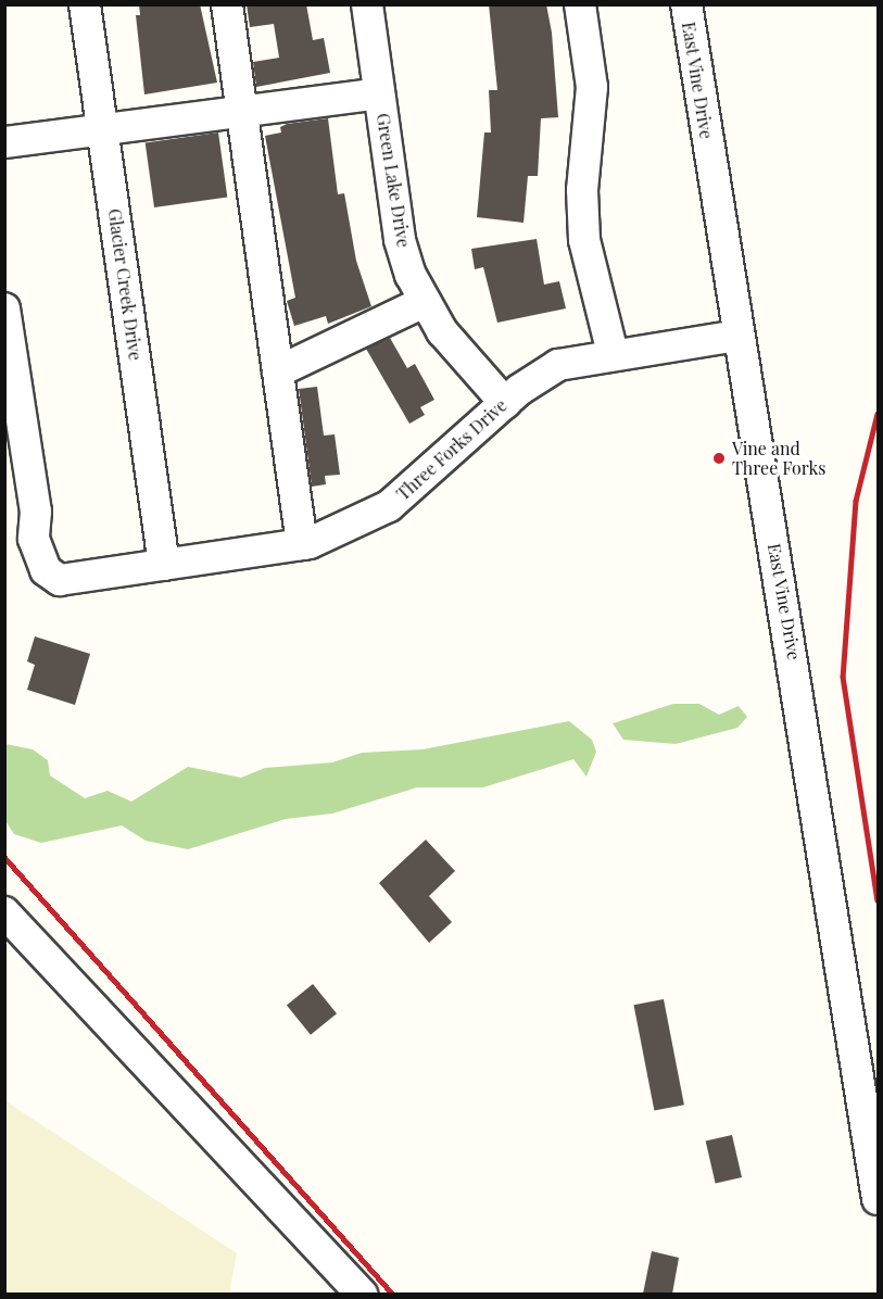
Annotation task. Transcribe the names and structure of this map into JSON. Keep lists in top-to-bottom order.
{
  "streets": {
    "street": [
      "East Vine Drive",
      "Green Lake Drive",
      "Glacier Creek Drive",
      "Three Forks Drive"
    ]
  },
  "crossings": [
    ["East Vine Drive", "Three Forks Drive"],
    ["Green Lake Drive", "Three Forks Drive"],
    ["Glacier Creek Drive", "Three Forks Drive"]
  ],
  "places": ["Vine and Three Forks"]
}
